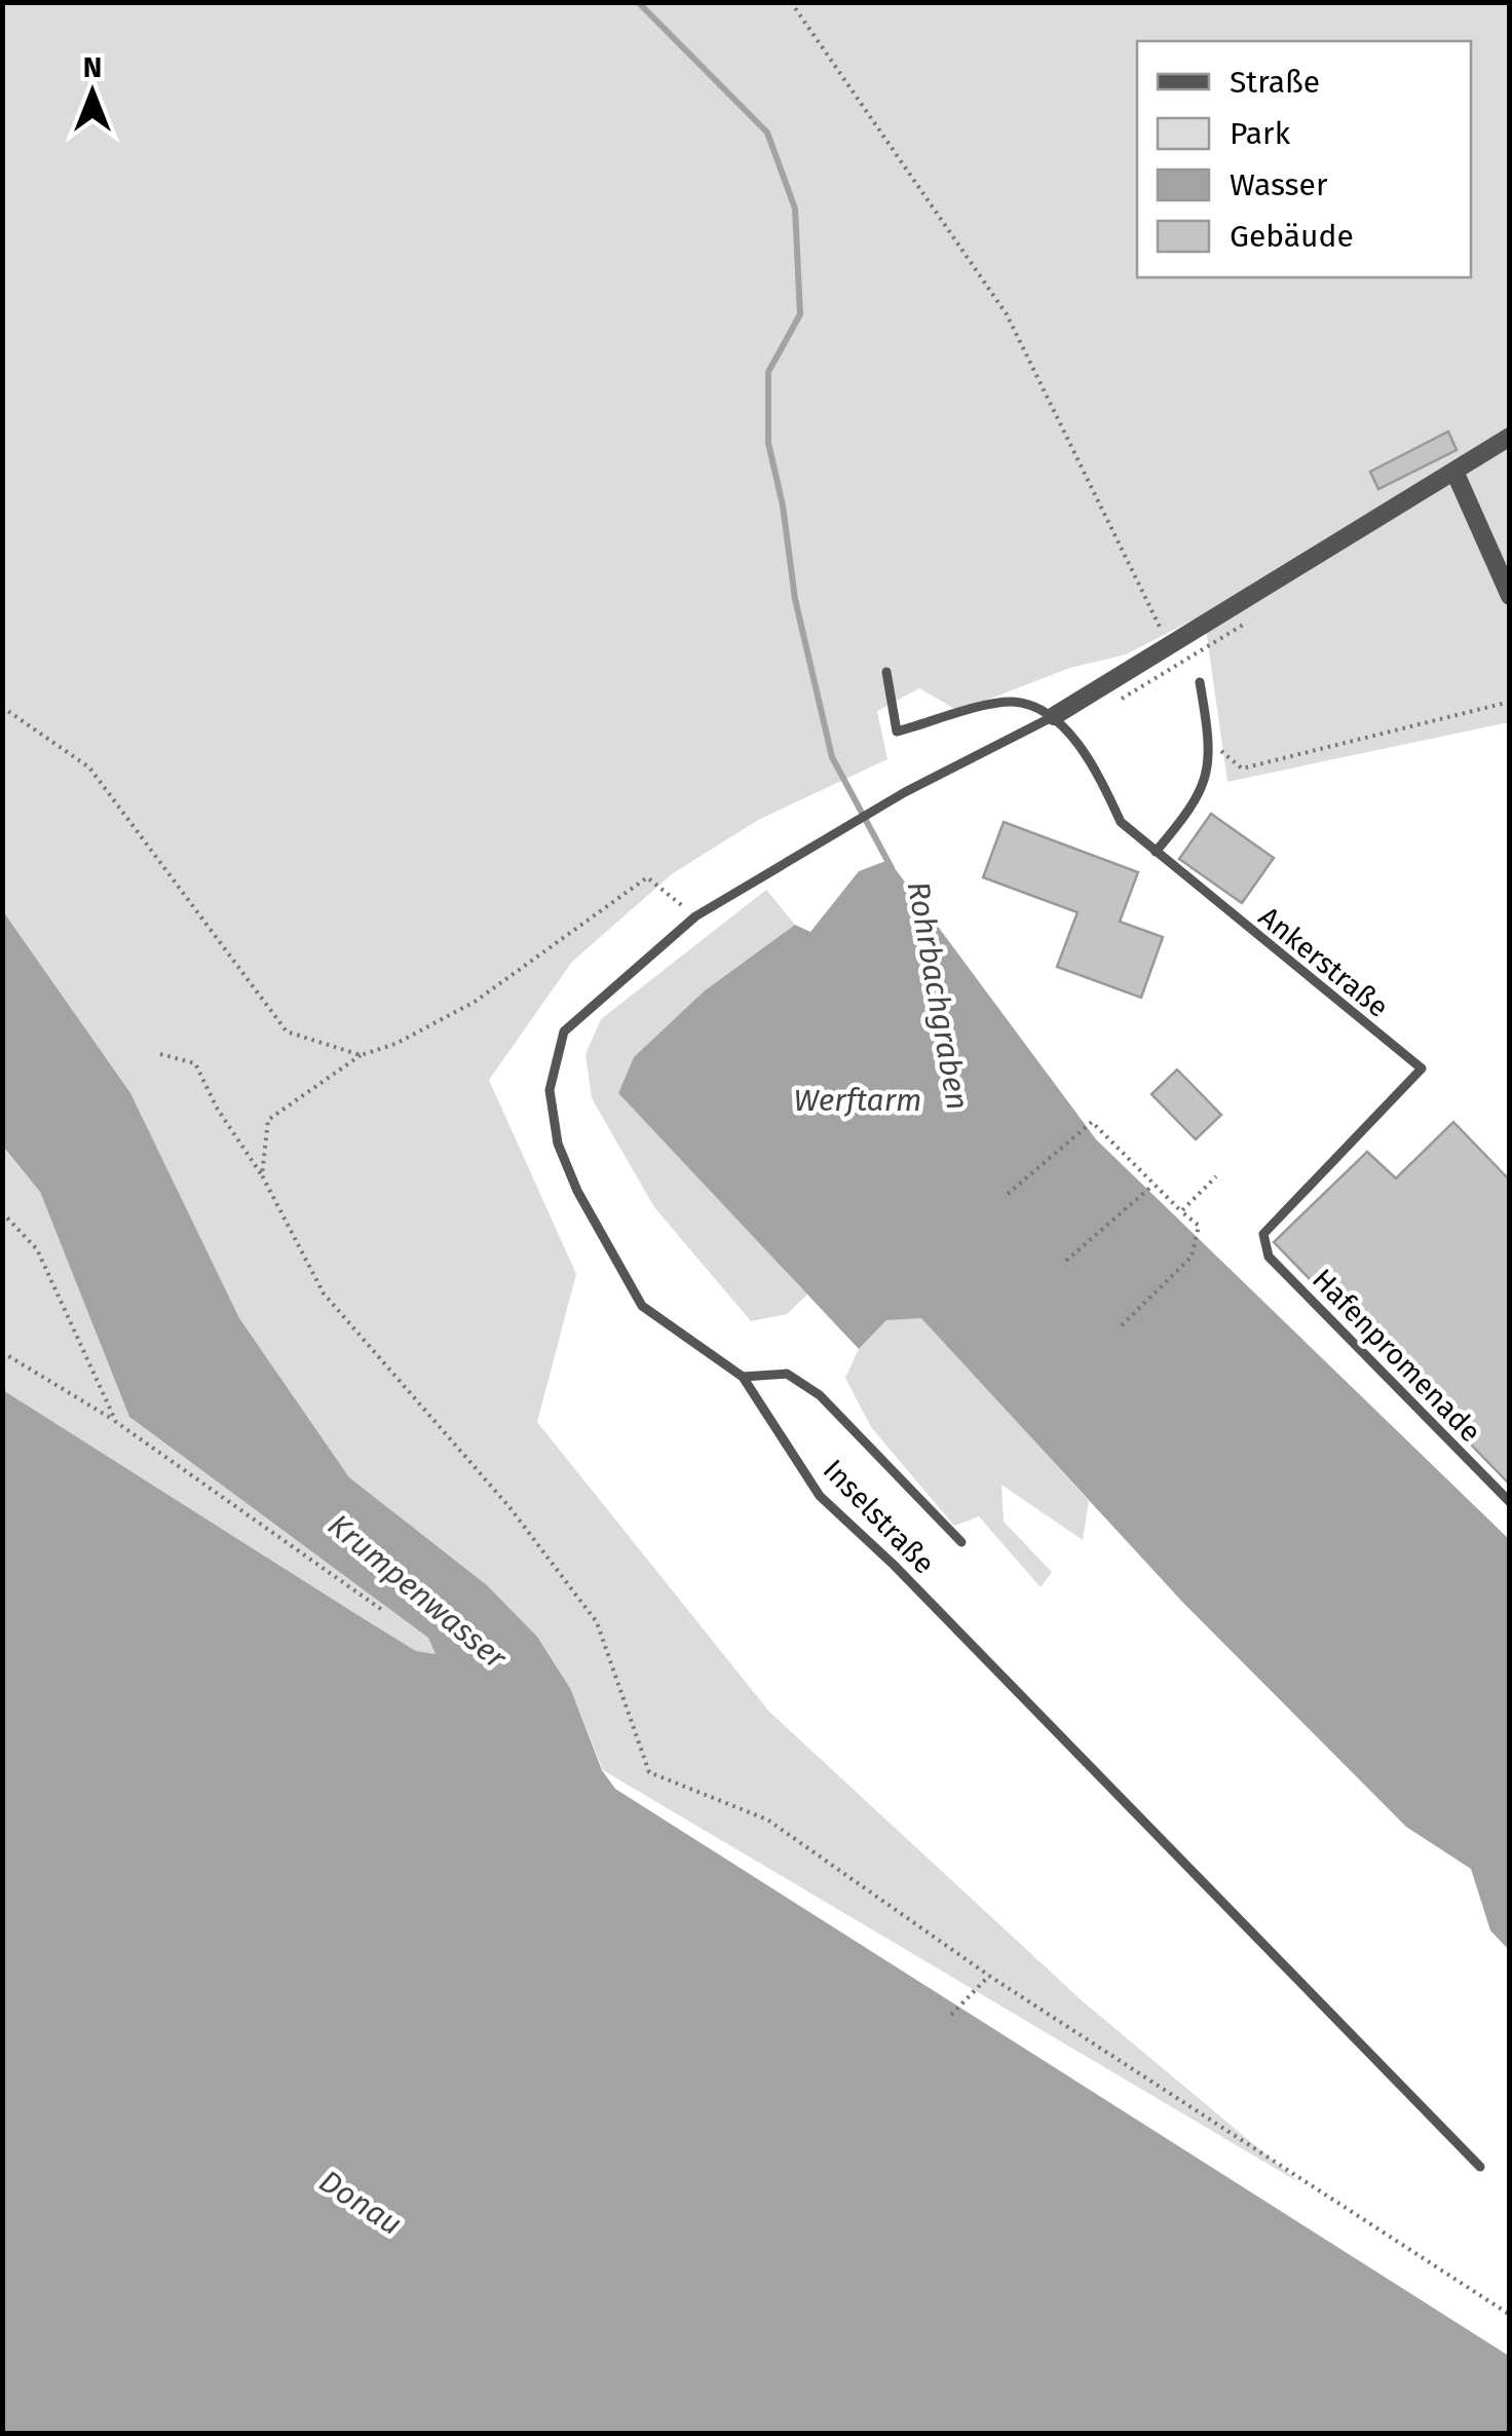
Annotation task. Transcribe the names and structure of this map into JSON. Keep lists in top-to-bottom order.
{
  "streets": {
    "lane": ["Ankerstraße", "Hafenpromenade", "Inselstraße"]
  },
  "crossings": [
    ["Ankerstraße", "Hafenpromenade"],
    ["Ankerstraße", "Inselstraße"]
  ],
  "water": [
    "Rohrbachgraben",
    "Werftarm",
    "Krumpenwasser",
    "Donau"
  ],
  "legend": [
    "Straße",
    "Park",
    "Wasser",
    "Gebäude"
  ],
  "north": "top"
}
